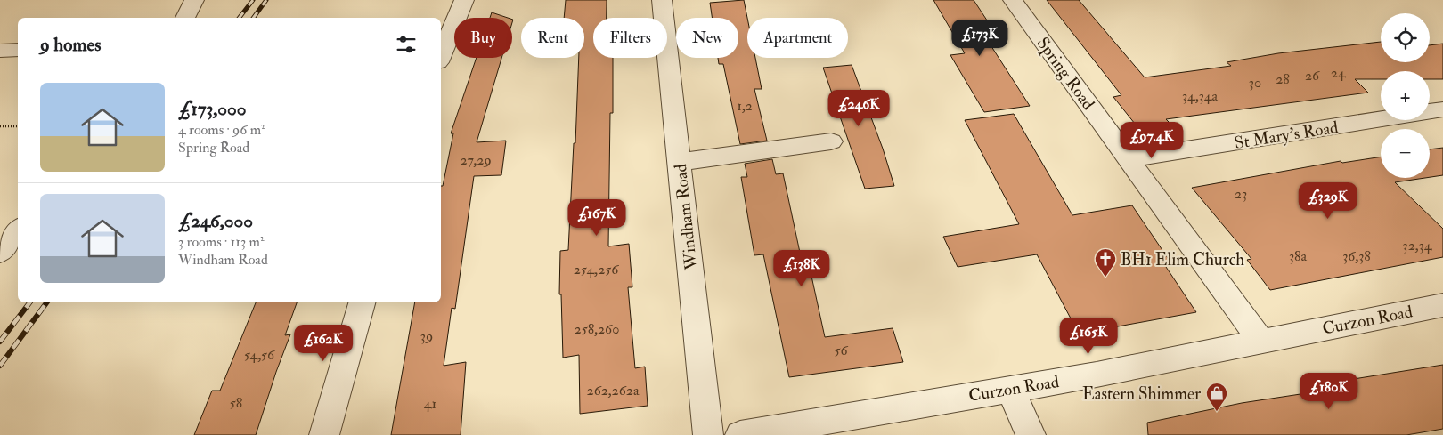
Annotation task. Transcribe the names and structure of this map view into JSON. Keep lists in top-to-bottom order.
{
  "streets": {
    "street": [
      "Spring Road",
      "St Mary's Road",
      "Windham Road",
      "Curzon Road"
    ]
  },
  "crossings": [
    ["Spring Road", "St Mary's Road"],
    ["Spring Road", "Curzon Road"]
  ],
  "places": {
    "church": ["BH1 Elim Church"],
    "shop": ["Eastern Shimmer"]
  },
  "house_numbers": [
    "24",
    "26",
    "28",
    "30",
    "34,34a",
    "1,2",
    "27,29",
    "23",
    "32,34",
    "38a",
    "36,38",
    "254,256",
    "258,260",
    "39",
    "56",
    "54,56",
    "262,262a",
    "58",
    "41"
  ],
  "page": {
    "map_buttons": ["+", "−"],
    "chip": [
      "Buy",
      "Rent",
      "Filters",
      "New",
      "Apartment"
    ],
    "heading": "9 homes",
    "price": [
      "£173K",
      "£246K",
      "£97.4K",
      "£329K",
      "£167K",
      "£138K",
      "£165K",
      "£162K",
      "£180K"
    ],
    "list": [
      {
        "name": "£173,000",
        "note": "4 rooms · 96 m² · Spring Road"
      },
      {
        "name": "£246,000",
        "note": "3 rooms · 113 m² · Windham Road"
      }
    ]
  }
}
